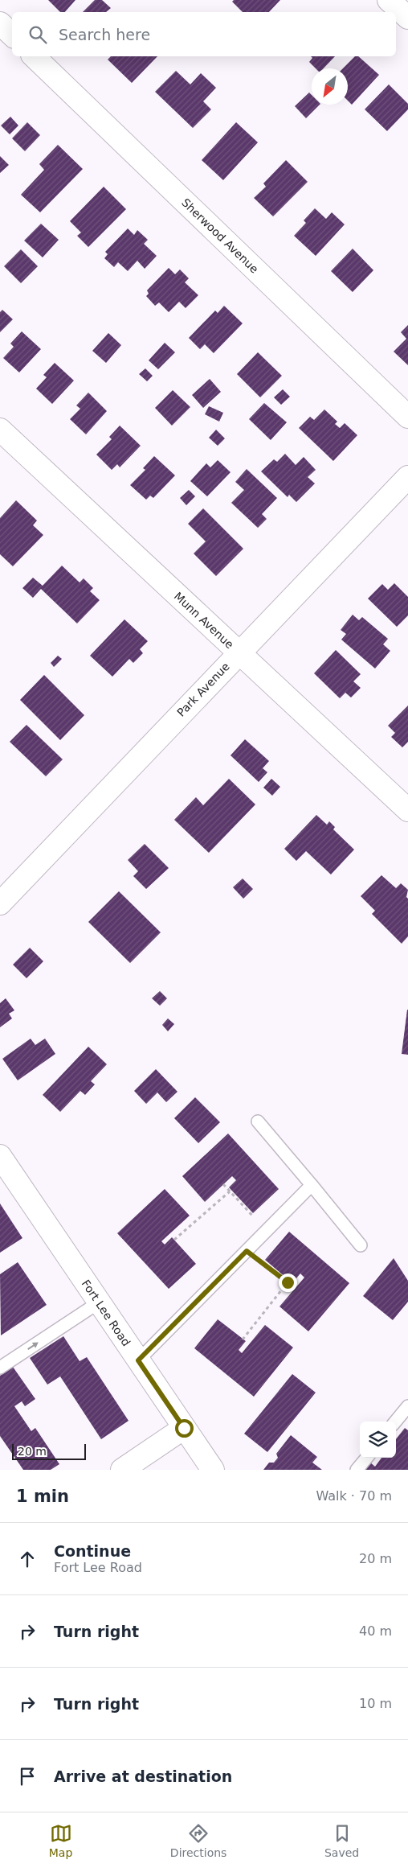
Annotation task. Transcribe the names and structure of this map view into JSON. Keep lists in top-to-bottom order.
{
  "streets": {
    "street": [
      "Sherwood Avenue",
      "Munn Avenue",
      "Park Avenue",
      "Fort Lee Road"
    ]
  },
  "crossings": [
    ["Munn Avenue", "Park Avenue"]
  ],
  "scale_bar": "20 m",
  "north": "bottom left",
  "page": {
    "search": "Search here",
    "scale": "20 m",
    "heading": ["1 min", "Walk · 70 m"],
    "list": [
      ["Continue", "Fort Lee Road", "20 m"],
      ["Turn right", "40 m"],
      ["Turn right", "10 m"],
      "Arrive at destination"
    ],
    "nav": ["Map", "Directions", "Saved"]
  }
}
